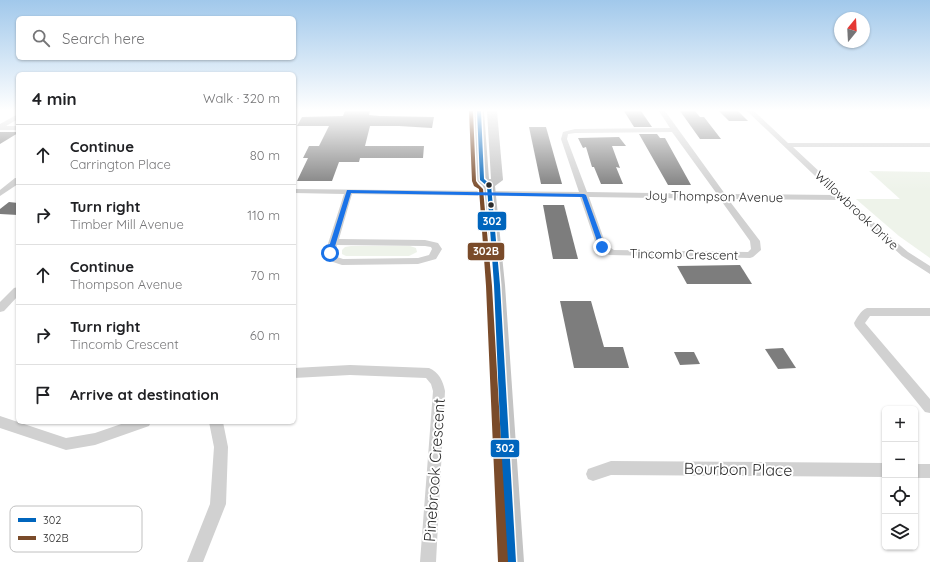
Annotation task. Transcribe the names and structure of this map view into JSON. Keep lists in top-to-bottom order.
{
  "streets": {
    "street": [
      "Joy Thompson Avenue",
      "Willowbrook Drive",
      "Tincomb Crescent",
      "Bourbon Place",
      "Pinebrook Crescent"
    ]
  },
  "crossings": [
    ["Joy Thompson Avenue", "Willowbrook Drive"],
    ["Joy Thompson Avenue", "Tincomb Crescent"]
  ],
  "lines": ["transit line 302", "transit line 302B"],
  "legend": ["302", "302B"],
  "north": "top",
  "page": {
    "search": "Search here",
    "heading": ["4 min", "Walk · 320 m"],
    "list": [
      ["Continue", "Carrington Place", "80 m"],
      ["Turn right", "Timber Mill Avenue", "110 m"],
      ["Continue", "Thompson Avenue", "70 m"],
      ["Turn right", "Tincomb Crescent", "60 m"],
      "Arrive at destination"
    ],
    "map_buttons": ["+", "−"]
  }
}
